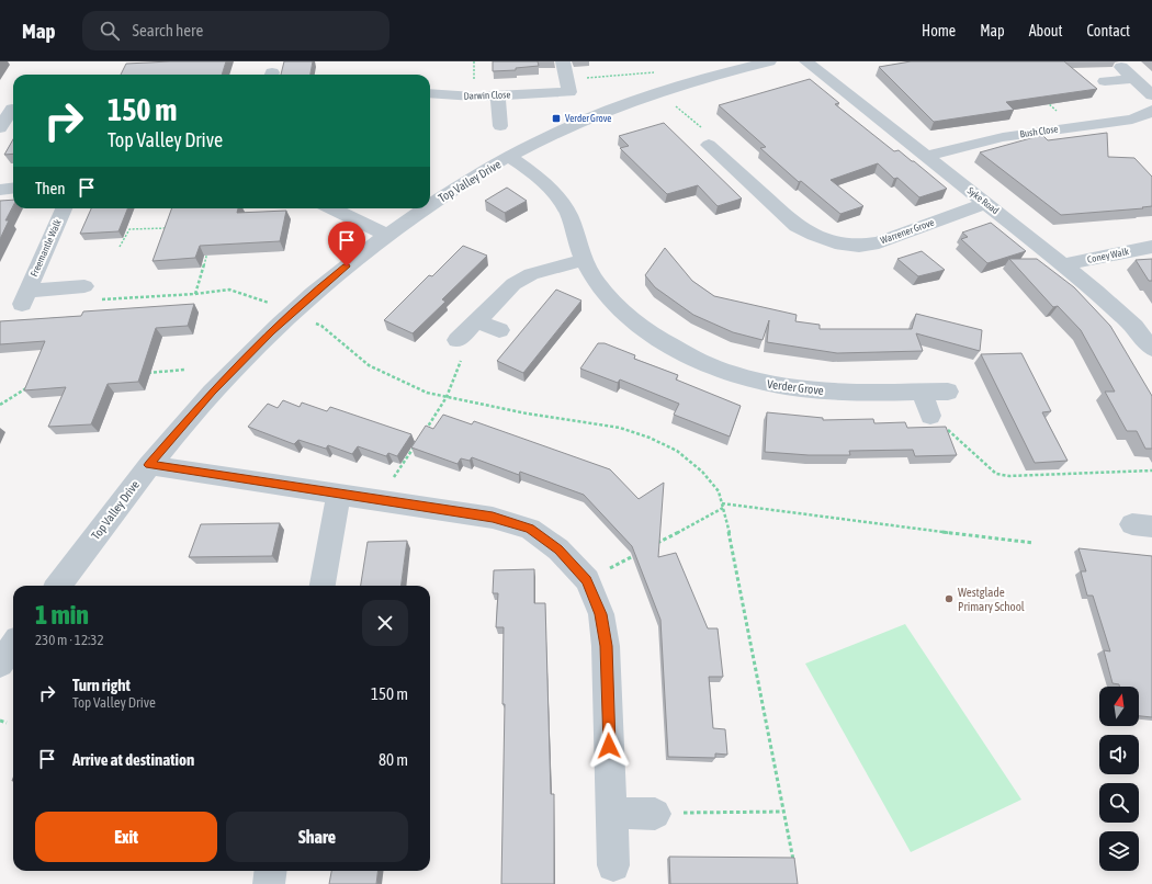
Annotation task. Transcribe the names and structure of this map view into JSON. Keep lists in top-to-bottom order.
{
  "streets": {
    "street": [
      "Darwin Close",
      "Bush Close",
      "Top Valley Drive",
      "Syke Road",
      "Warrener Grove",
      "Freemantle Walk",
      "Coney Walk",
      "Verder Grove"
    ]
  },
  "crossings": [
    ["Bush Close", "Syke Road"],
    ["Top Valley Drive", "Verder Grove"],
    ["Syke Road", "Warrener Grove"],
    ["Syke Road", "Coney Walk"]
  ],
  "places": {
    "transit": ["Verder Grove"],
    "other": ["Westglade Primary School"]
  },
  "north": "top",
  "page": {
    "header": "Map",
    "search": "Search here",
    "nav": [
      "Home",
      "Map",
      "About",
      "Contact"
    ],
    "turn": ["150 m", "Top Valley Drive"],
    "then": "Then",
    "heading": ["1 min", "230 m · 12:32"],
    "list": [
      {
        "name": "Turn right",
        "note": "Top Valley Drive",
        "value": "150 m"
      },
      {
        "name": "Arrive at destination",
        "value": "80 m"
      }
    ],
    "buttons": ["Exit", "Share"]
  }
}
